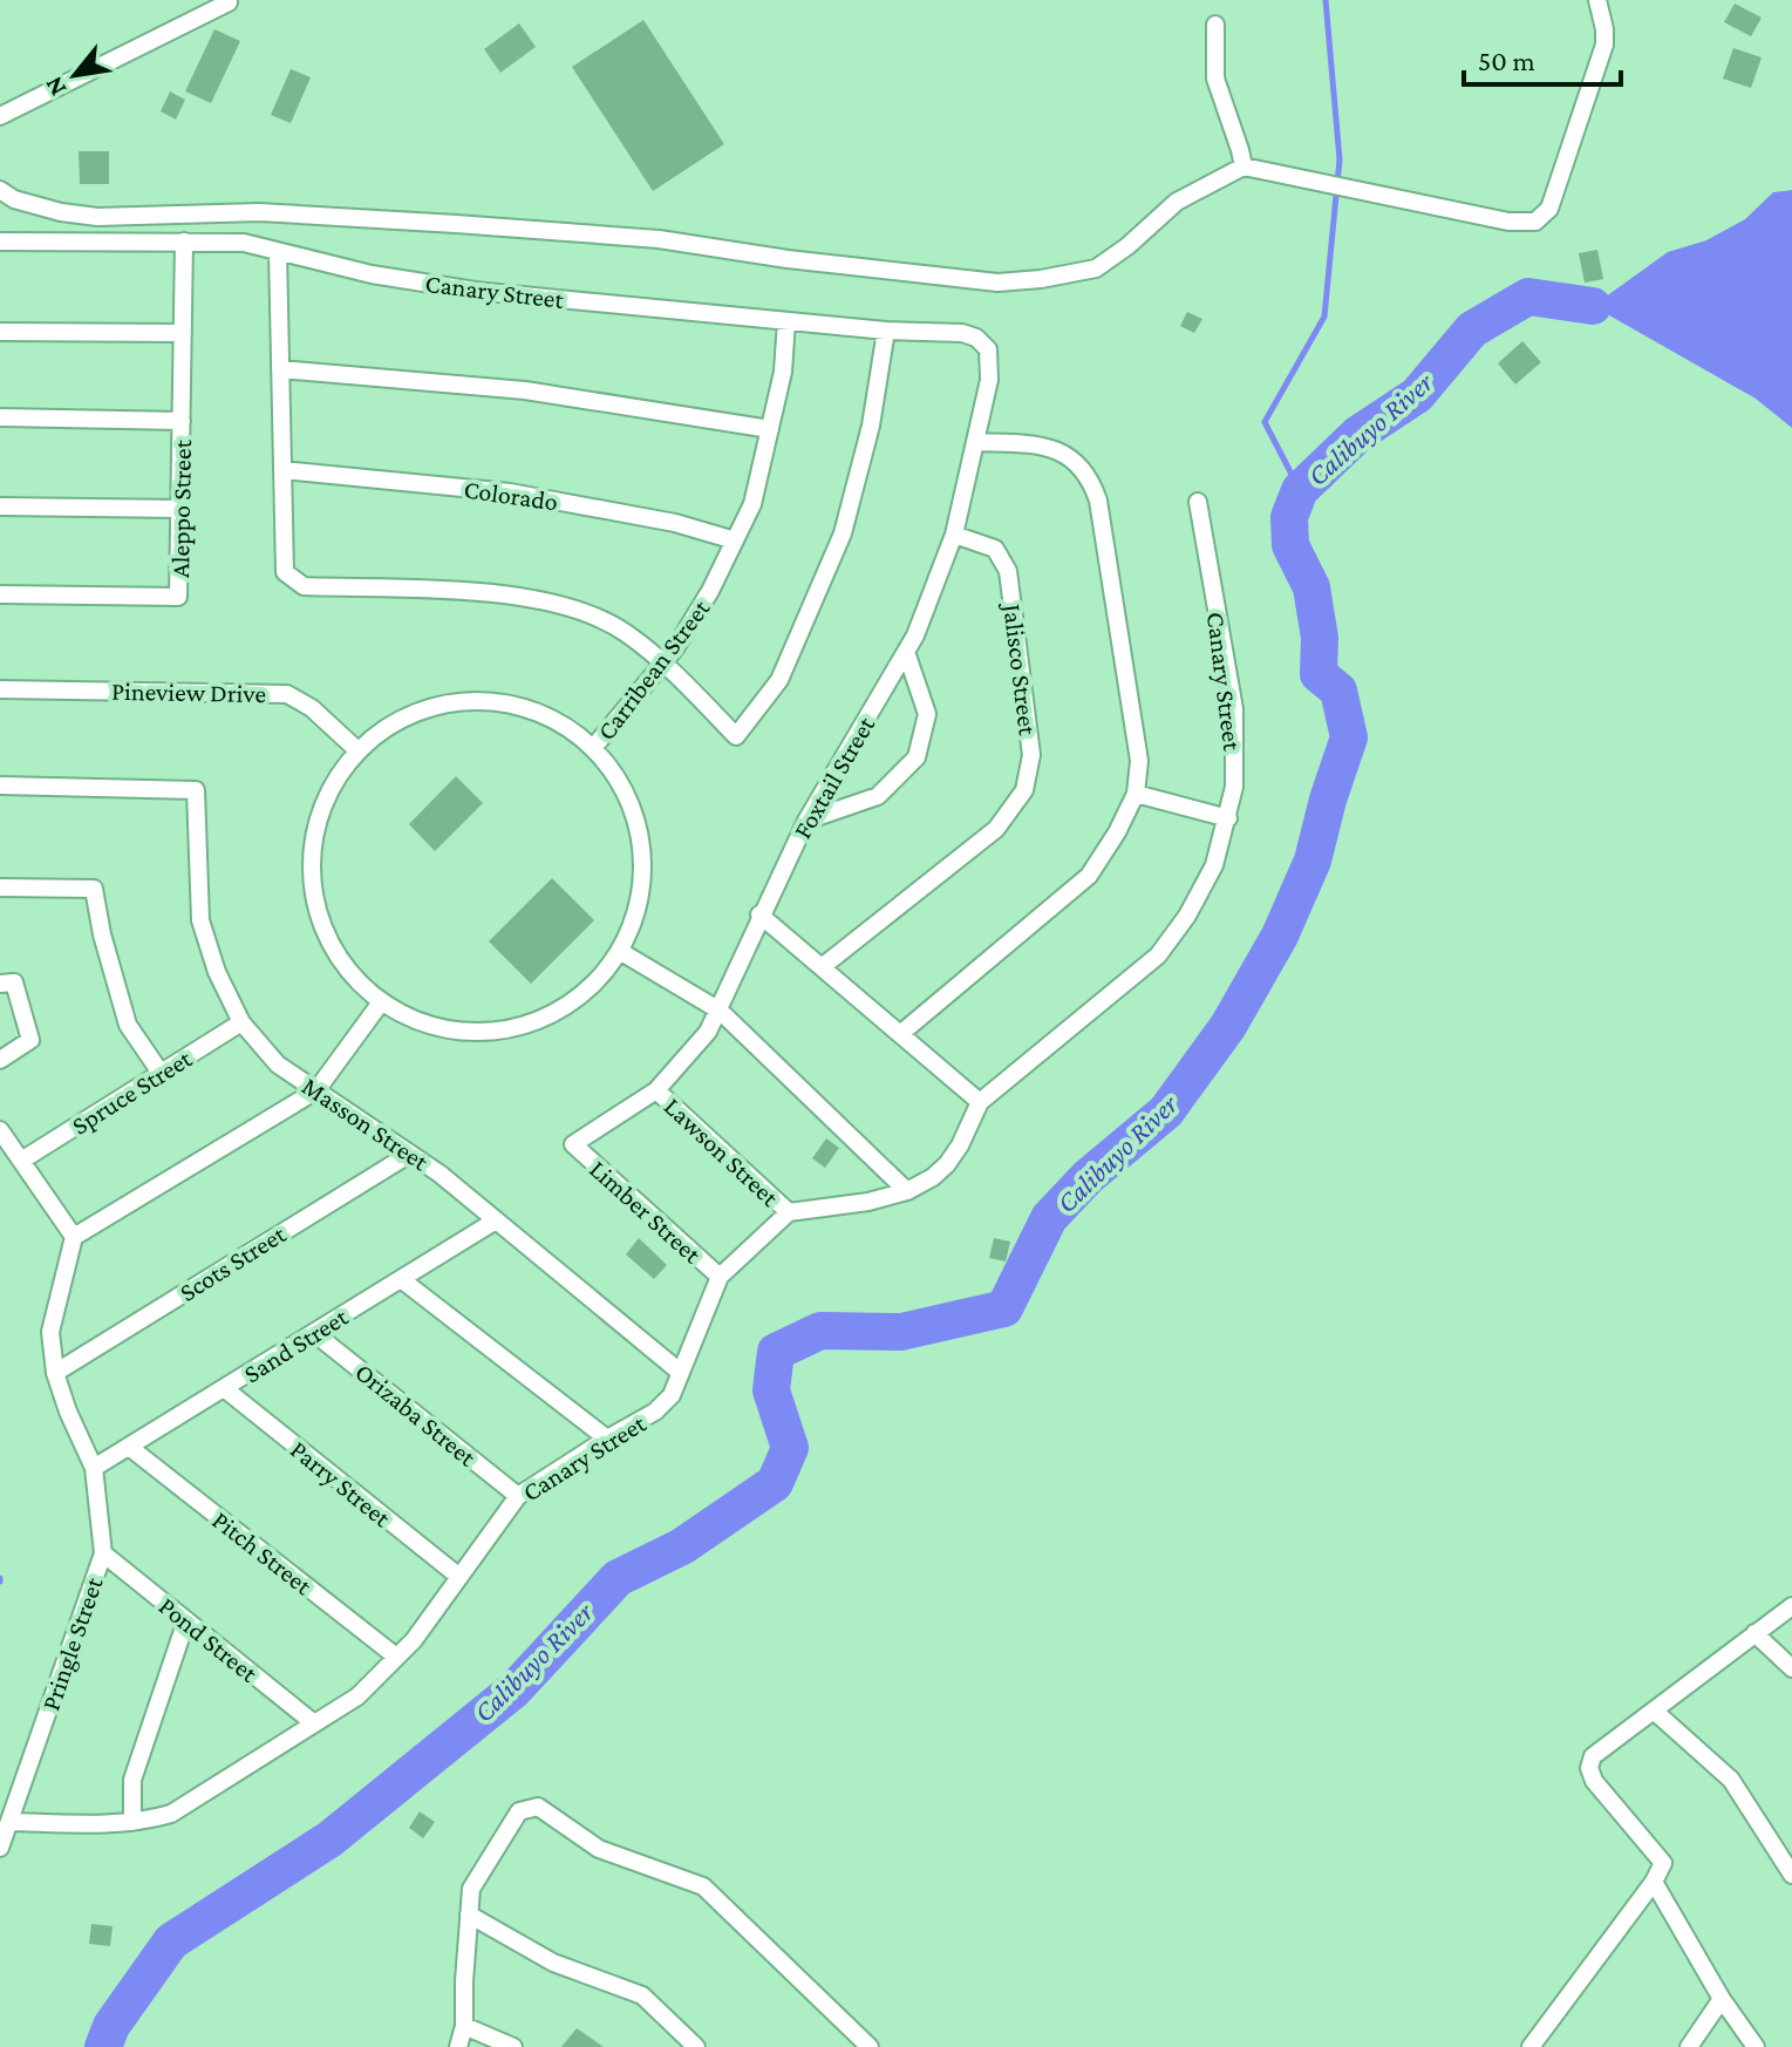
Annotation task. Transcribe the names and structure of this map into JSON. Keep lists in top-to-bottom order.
{
  "streets": {
    "street": [
      "Canary Street",
      "Colorado",
      "Aleppo Street",
      "Carribean Street",
      "Jalisco Street",
      "Pineview Drive",
      "Foxtail Street",
      "Spruce Street",
      "Masson Street",
      "Lawson Street",
      "Limber Street",
      "Scots Street",
      "Sand Street",
      "Orizaba Street",
      "Parry Street",
      "Pitch Street",
      "Pond Street",
      "Pringle Street"
    ]
  },
  "crossings": [
    ["Canary Street", "Aleppo Street"],
    ["Canary Street", "Carribean Street"],
    ["Canary Street", "Foxtail Street"],
    ["Canary Street", "Masson Street"],
    ["Canary Street", "Lawson Street"],
    ["Canary Street", "Limber Street"],
    ["Canary Street", "Orizaba Street"],
    ["Canary Street", "Parry Street"],
    ["Canary Street", "Pitch Street"],
    ["Canary Street", "Pond Street"],
    ["Canary Street", "Pringle Street"],
    ["Colorado", "Carribean Street"],
    ["Carribean Street", "Pineview Drive"],
    ["Jalisco Street", "Foxtail Street"],
    ["Foxtail Street", "Lawson Street"],
    ["Foxtail Street", "Limber Street"],
    ["Spruce Street", "Masson Street"],
    ["Masson Street", "Scots Street"],
    ["Masson Street", "Sand Street"],
    ["Scots Street", "Pringle Street"],
    ["Sand Street", "Orizaba Street"],
    ["Sand Street", "Parry Street"],
    ["Sand Street", "Pitch Street"],
    ["Sand Street", "Pringle Street"],
    ["Pond Street", "Pringle Street"]
  ],
  "water": ["Calibuyo River"],
  "scale_bar": "50 m",
  "north": "bottom left"
}
